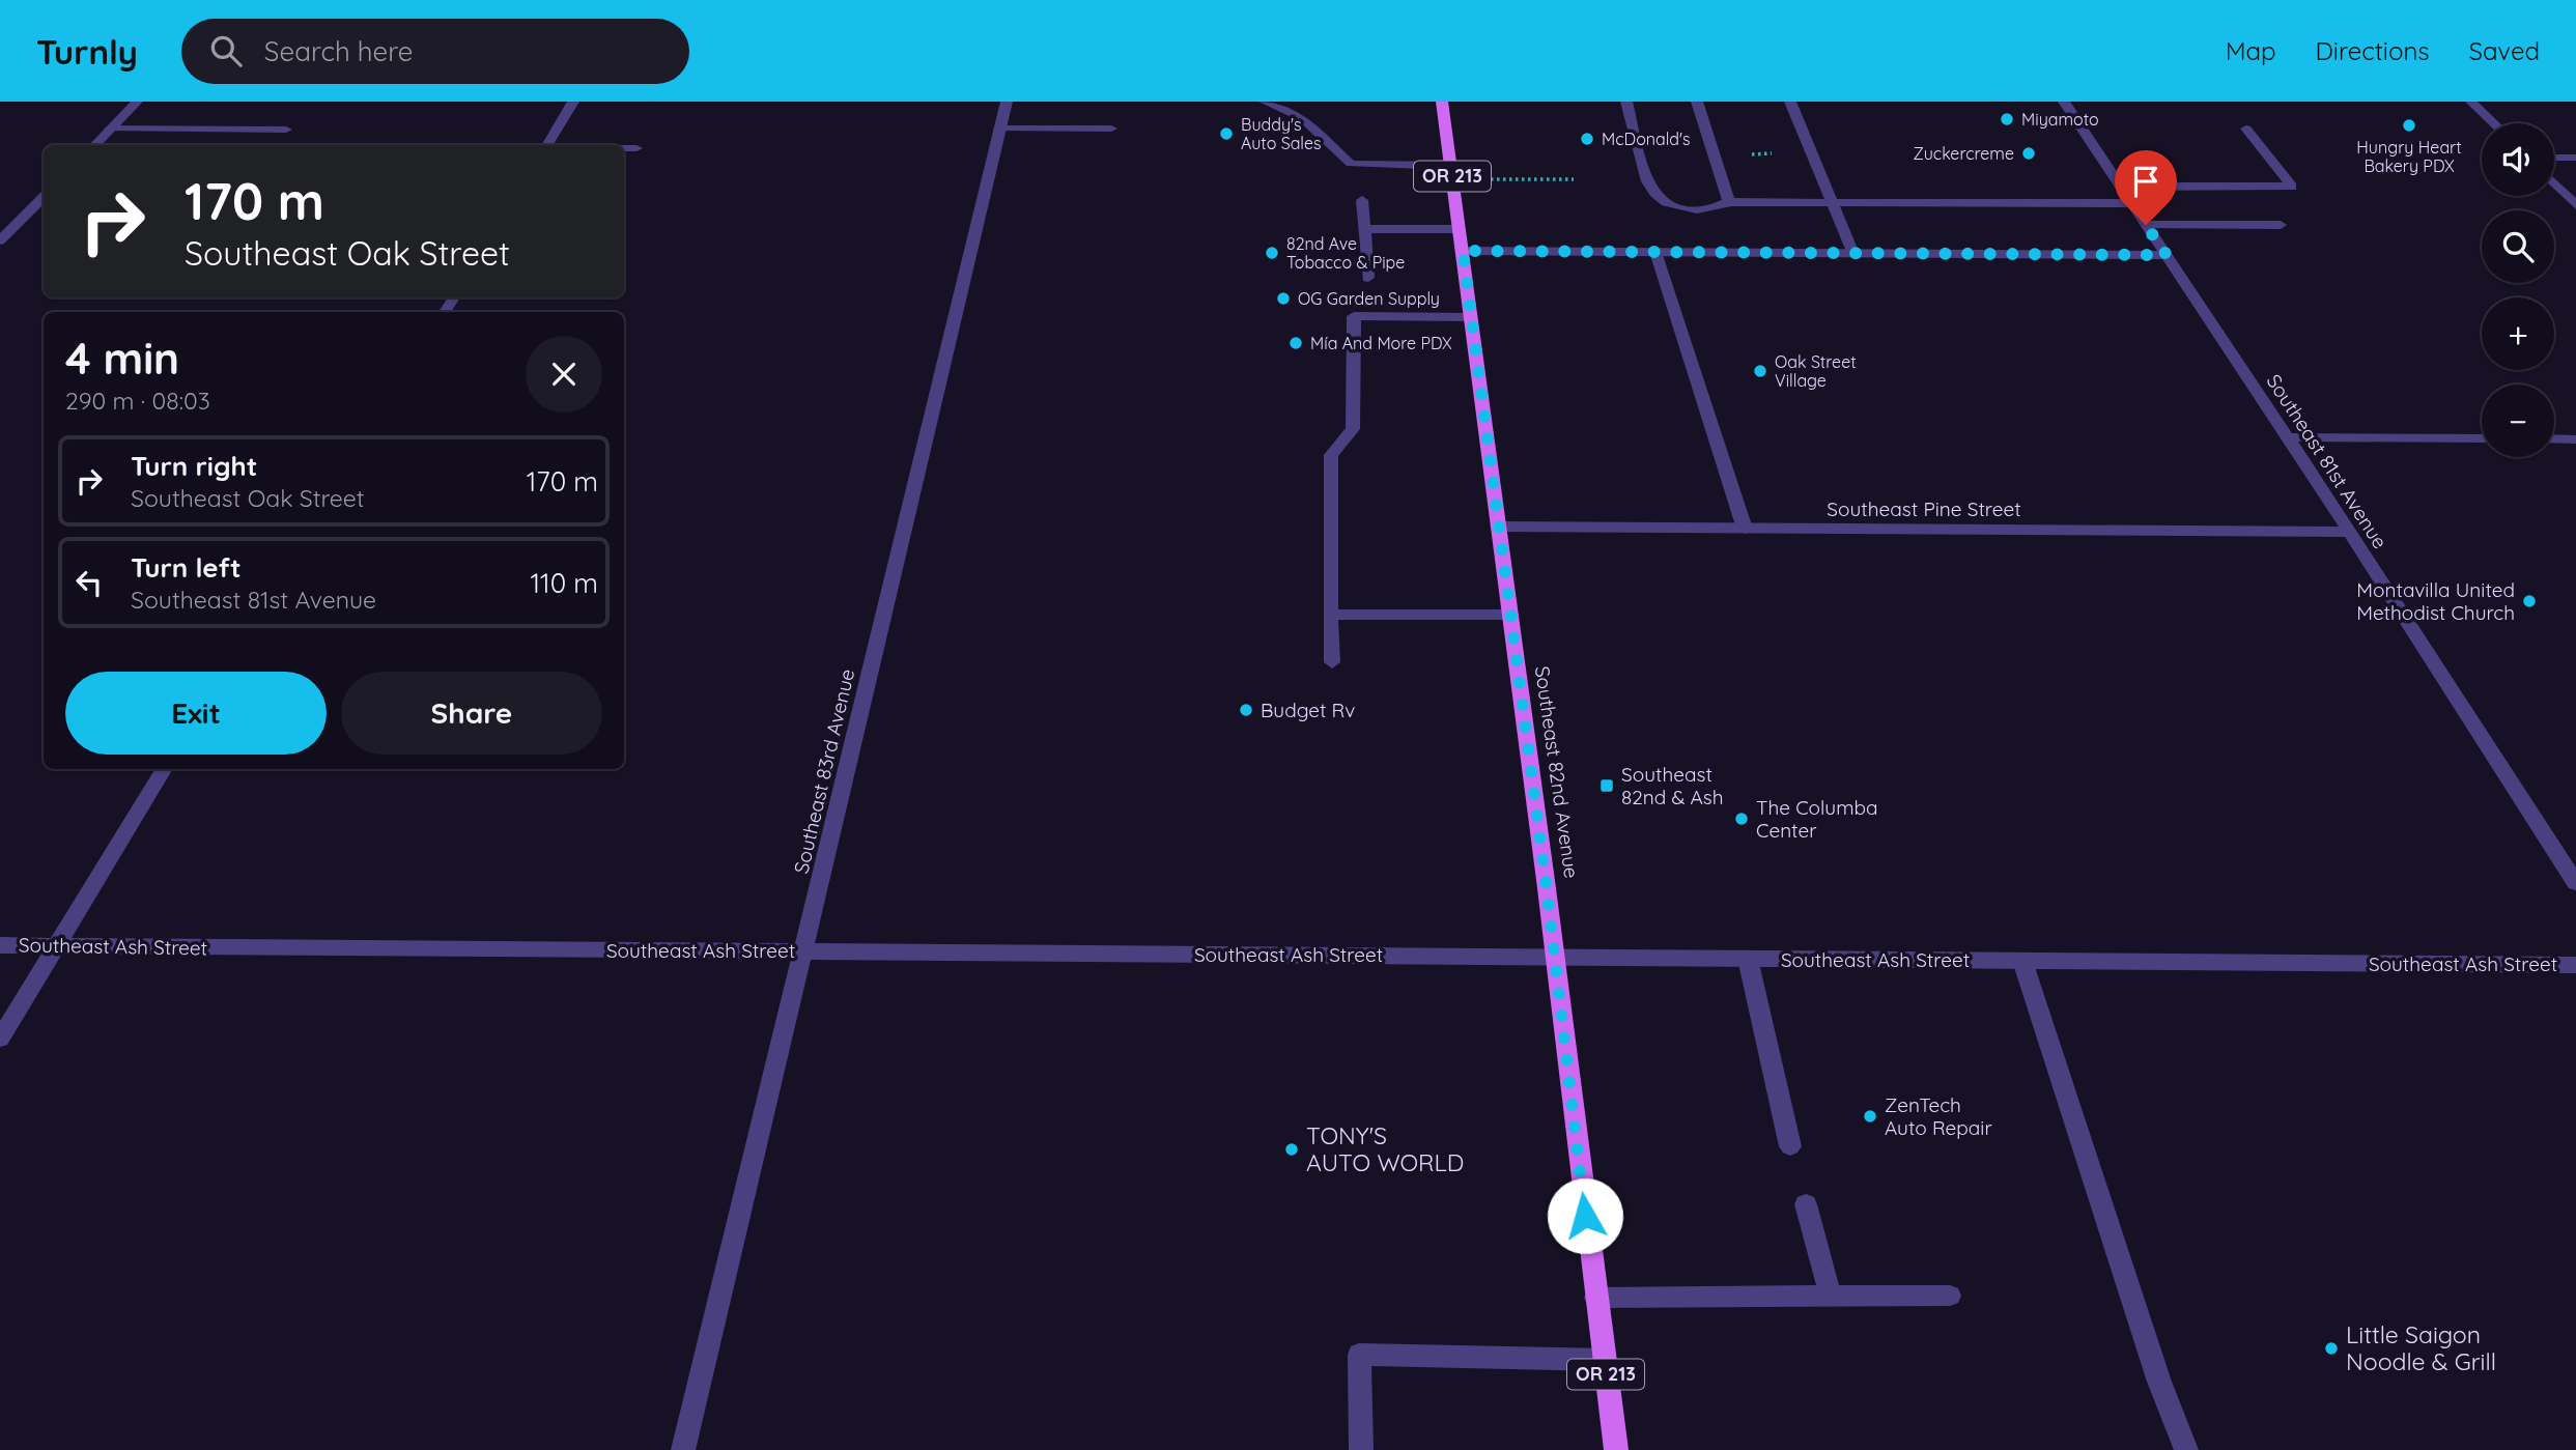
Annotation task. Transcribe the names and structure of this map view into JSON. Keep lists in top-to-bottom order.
{
  "streets": {
    "main road": ["OR 213", "Southeast 82nd Avenue"],
    "street": [
      "Southeast 81st Avenue",
      "Southeast Pine Street",
      "Southeast 83rd Avenue",
      "Southeast Ash Street"
    ]
  },
  "crossings": [
    ["Southeast 81st Avenue", "Southeast Pine Street"],
    ["Southeast Pine Street", "Southeast 82nd Avenue"],
    ["Southeast 83rd Avenue", "Southeast Ash Street"],
    ["Southeast 82nd Avenue", "Southeast Ash Street"]
  ],
  "places": {
    "other": [
      "Miyamoto",
      "Hungry Heart Bakery PDX",
      "Buddy's Auto Sales",
      "McDonald's",
      "Zuckercreme",
      "82nd Ave Tobacco & Pipe",
      "OG Garden Supply",
      "Mía And More PDX",
      "Oak Street Village",
      "Montavilla United Methodist Church",
      "Budget Rv",
      "The Columba Center",
      "ZenTech Auto Repair",
      "TONY'S AUTO WORLD",
      "Little Saigon Noodle & Grill"
    ],
    "transit": ["Southeast 82nd & Ash"]
  },
  "page": {
    "header": "Turnly",
    "search": "Search here",
    "nav": ["Map", "Directions", "Saved"],
    "map_buttons": ["+", "−"],
    "turn": ["170 m", "Southeast Oak Street"],
    "heading": ["4 min", "290 m · 08:03"],
    "list": [
      {
        "name": "Turn right",
        "note": "Southeast Oak Street",
        "value": "170 m"
      },
      {
        "name": "Turn left",
        "note": "Southeast 81st Avenue",
        "value": "110 m"
      }
    ],
    "buttons": ["Exit", "Share"]
  }
}
